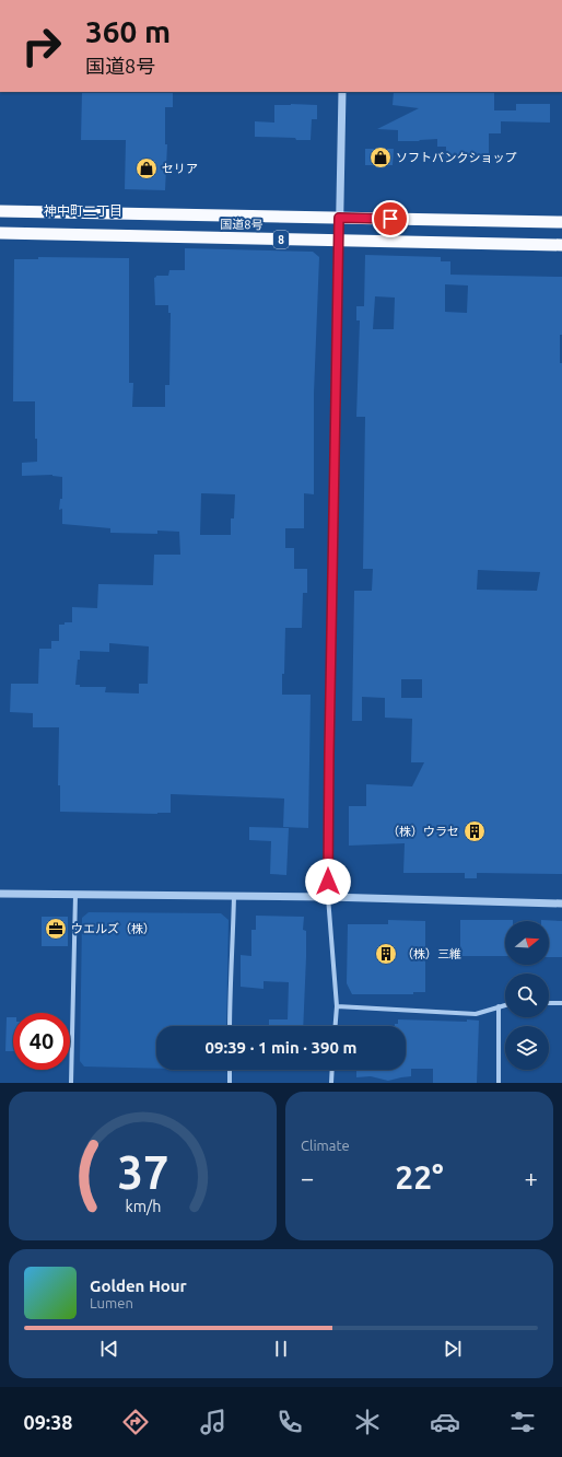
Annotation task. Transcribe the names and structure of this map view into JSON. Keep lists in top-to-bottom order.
{
  "streets": {
    "highway": ["国道8号", "8"]
  },
  "districts": ["神中町二丁目"],
  "places": {
    "shop": ["ソフトバンクショップ", "セリア"],
    "building": ["（株）ウラセ", "（株）三維"],
    "office": ["ウエルズ（株）"]
  },
  "north": "right",
  "page": {
    "turn": ["360 m", "国道8号"],
    "limit": "40",
    "trip": "09:39 · 1 min · 390 m",
    "tile": "Climate",
    "heat": ["−", "22°", "+"],
    "song": ["Golden Hour", "Lumen"],
    "tabs": "09:38",
    "gauge": ["37", "km/h"]
  }
}
